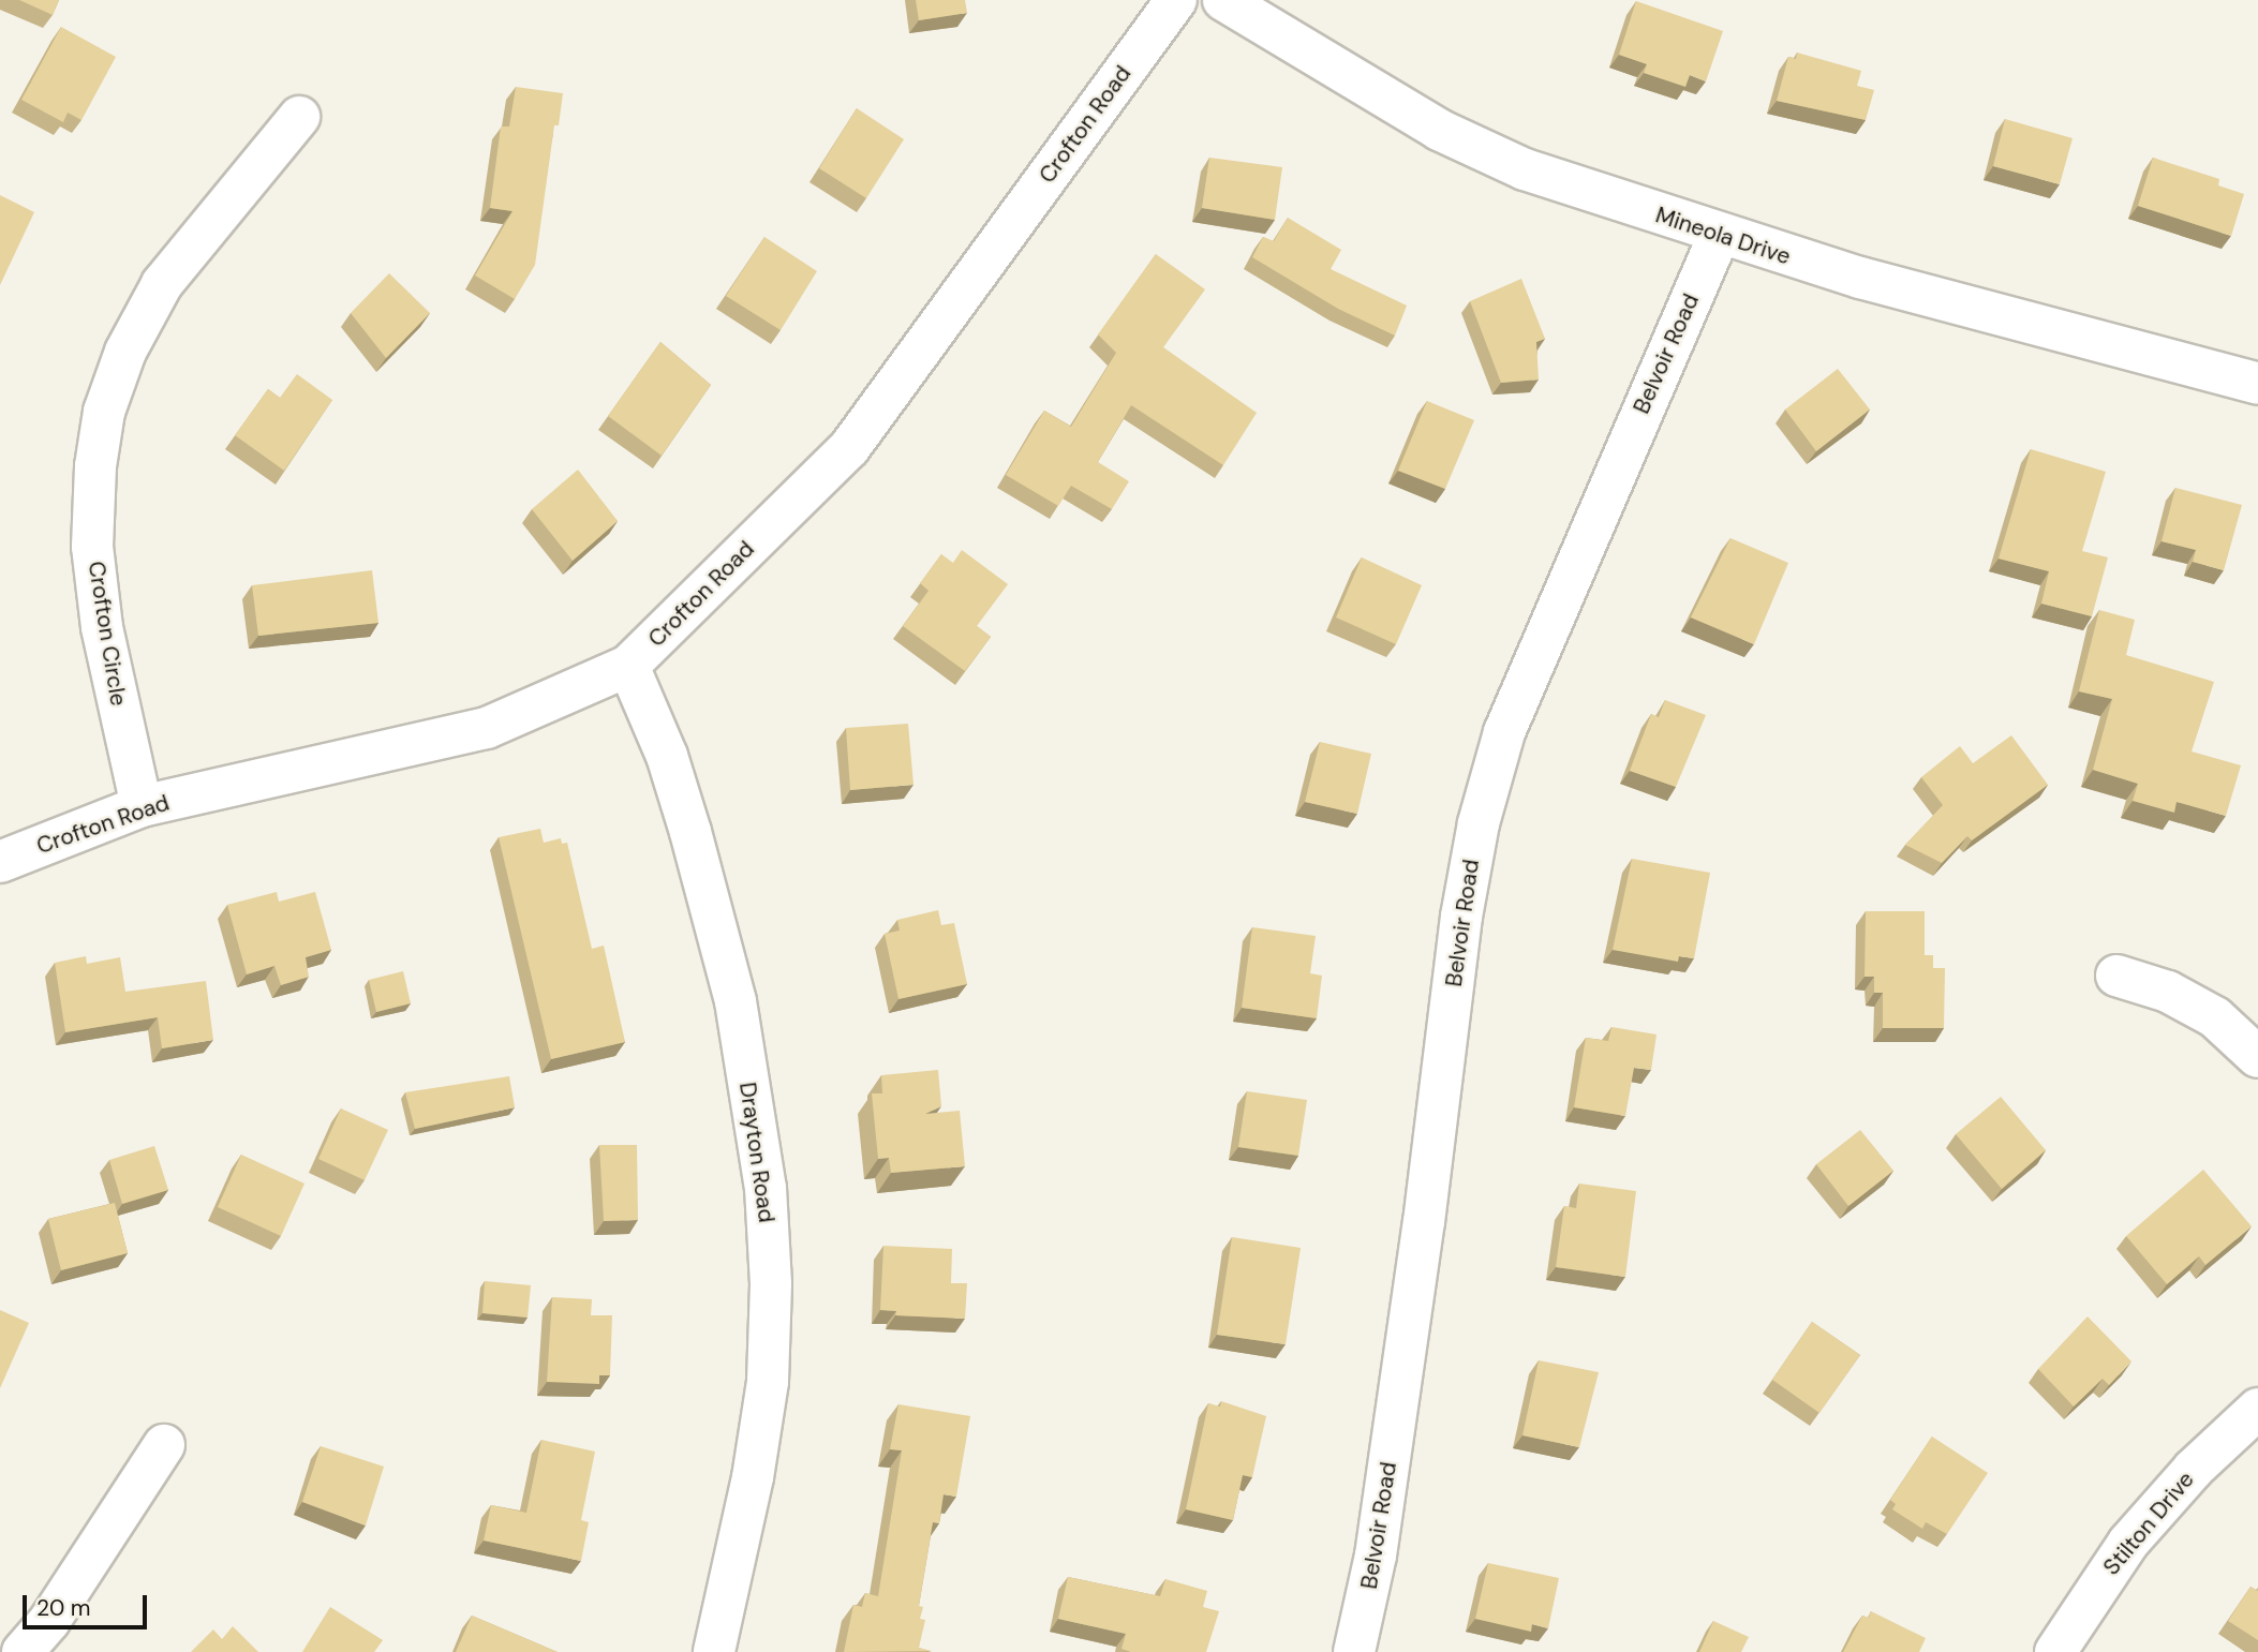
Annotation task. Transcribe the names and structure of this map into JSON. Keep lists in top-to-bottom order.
{
  "streets": {
    "street": [
      "Crofton Road",
      "Mineola Drive",
      "Belvoir Road",
      "Crofton Circle",
      "Drayton Road",
      "Stilton Drive"
    ]
  },
  "crossings": [
    ["Crofton Road", "Crofton Circle"],
    ["Crofton Road", "Drayton Road"],
    ["Mineola Drive", "Belvoir Road"]
  ],
  "scale_bar": "20 m"
}
